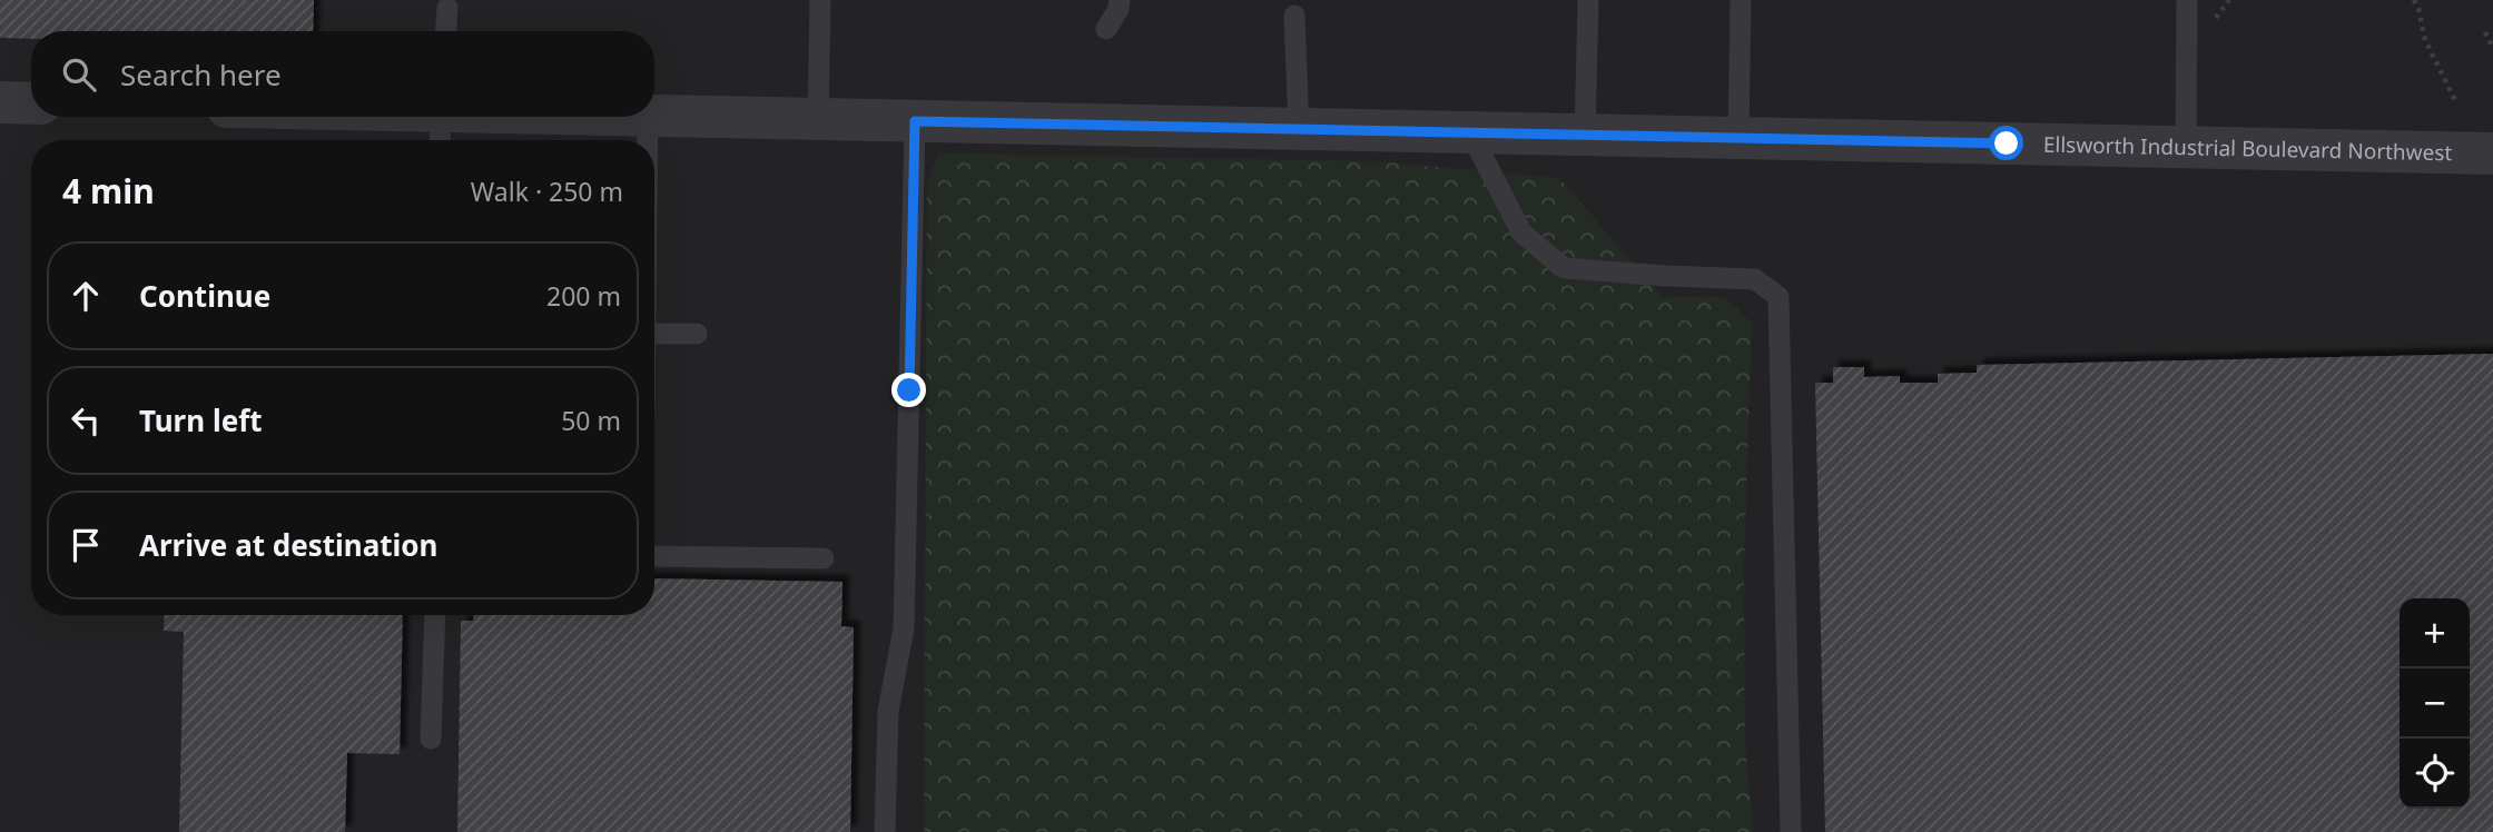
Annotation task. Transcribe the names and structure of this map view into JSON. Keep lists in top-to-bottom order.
{
  "streets": {
    "street": ["Ellsworth Industrial Boulevard Northwest"]
  },
  "page": {
    "search": "Search here",
    "heading": ["4 min", "Walk · 250 m"],
    "list": [
      ["Continue", "200 m"],
      ["Turn left", "50 m"],
      "Arrive at destination"
    ],
    "map_buttons": ["+", "−"]
  }
}
